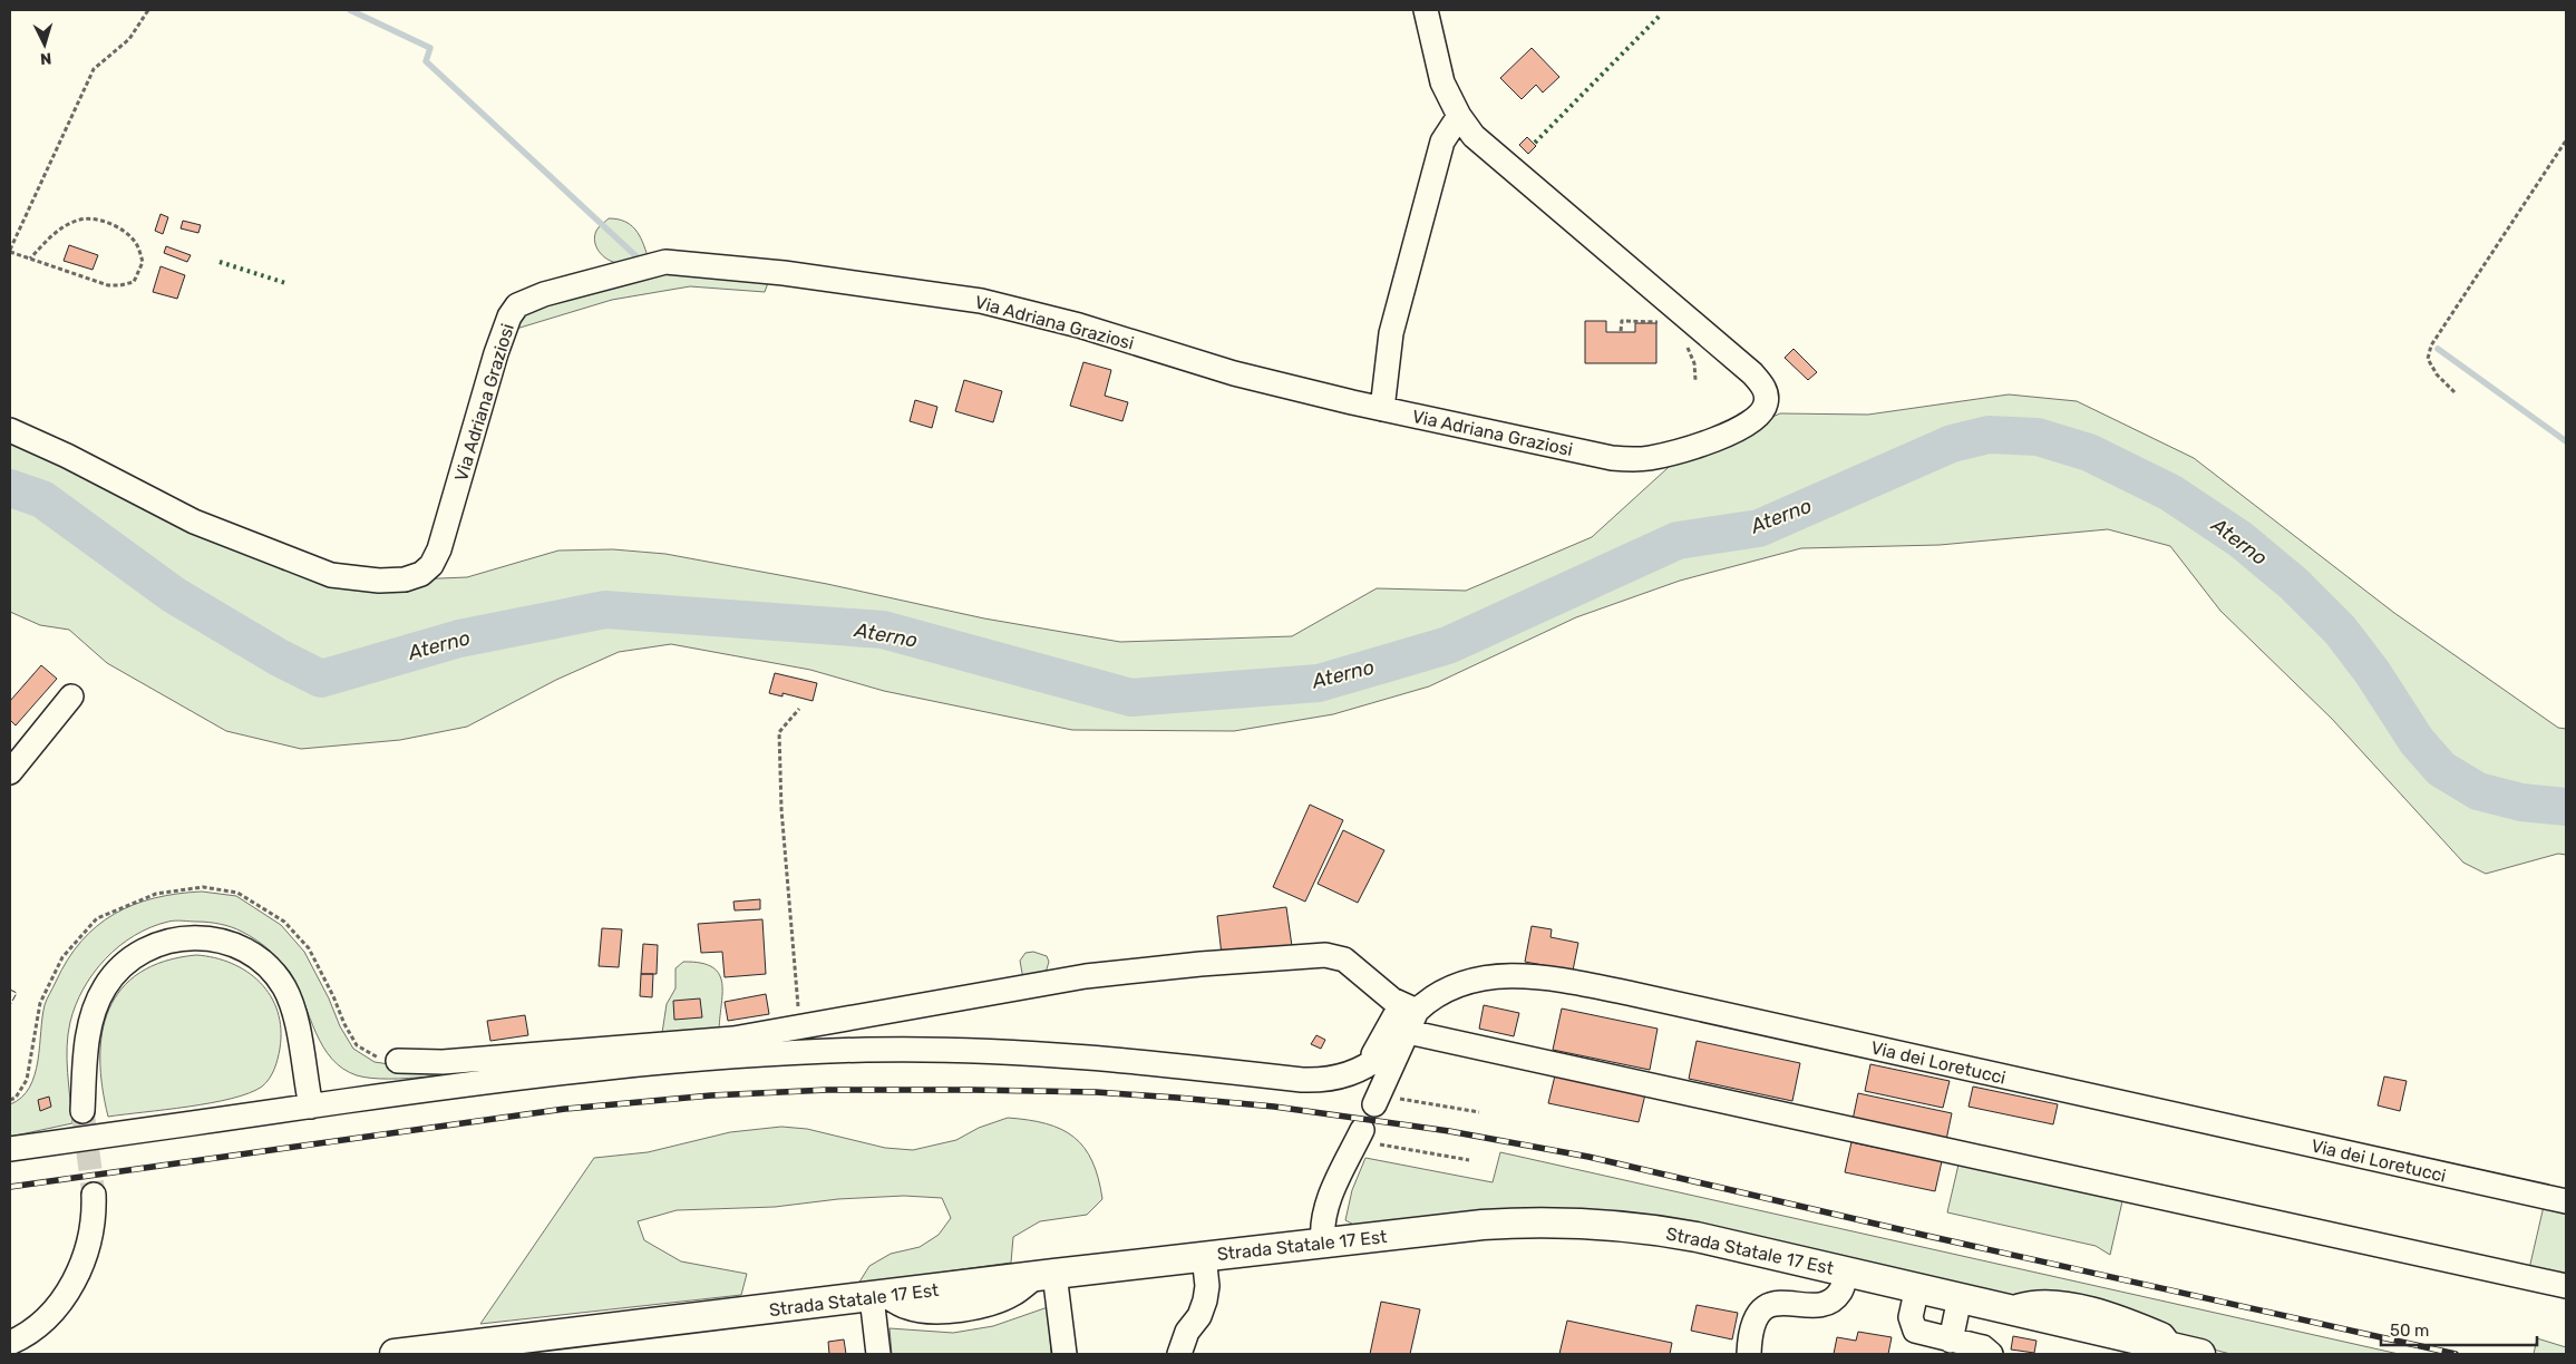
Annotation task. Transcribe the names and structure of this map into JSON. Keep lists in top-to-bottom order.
{
  "streets": {
    "main road": ["Strada Statale 17 Est"],
    "street": ["Via Adriana Graziosi", "Via dei Loretucci"]
  },
  "water": ["Aterno"],
  "scale_bar": "50 m",
  "north": "bottom"
}
